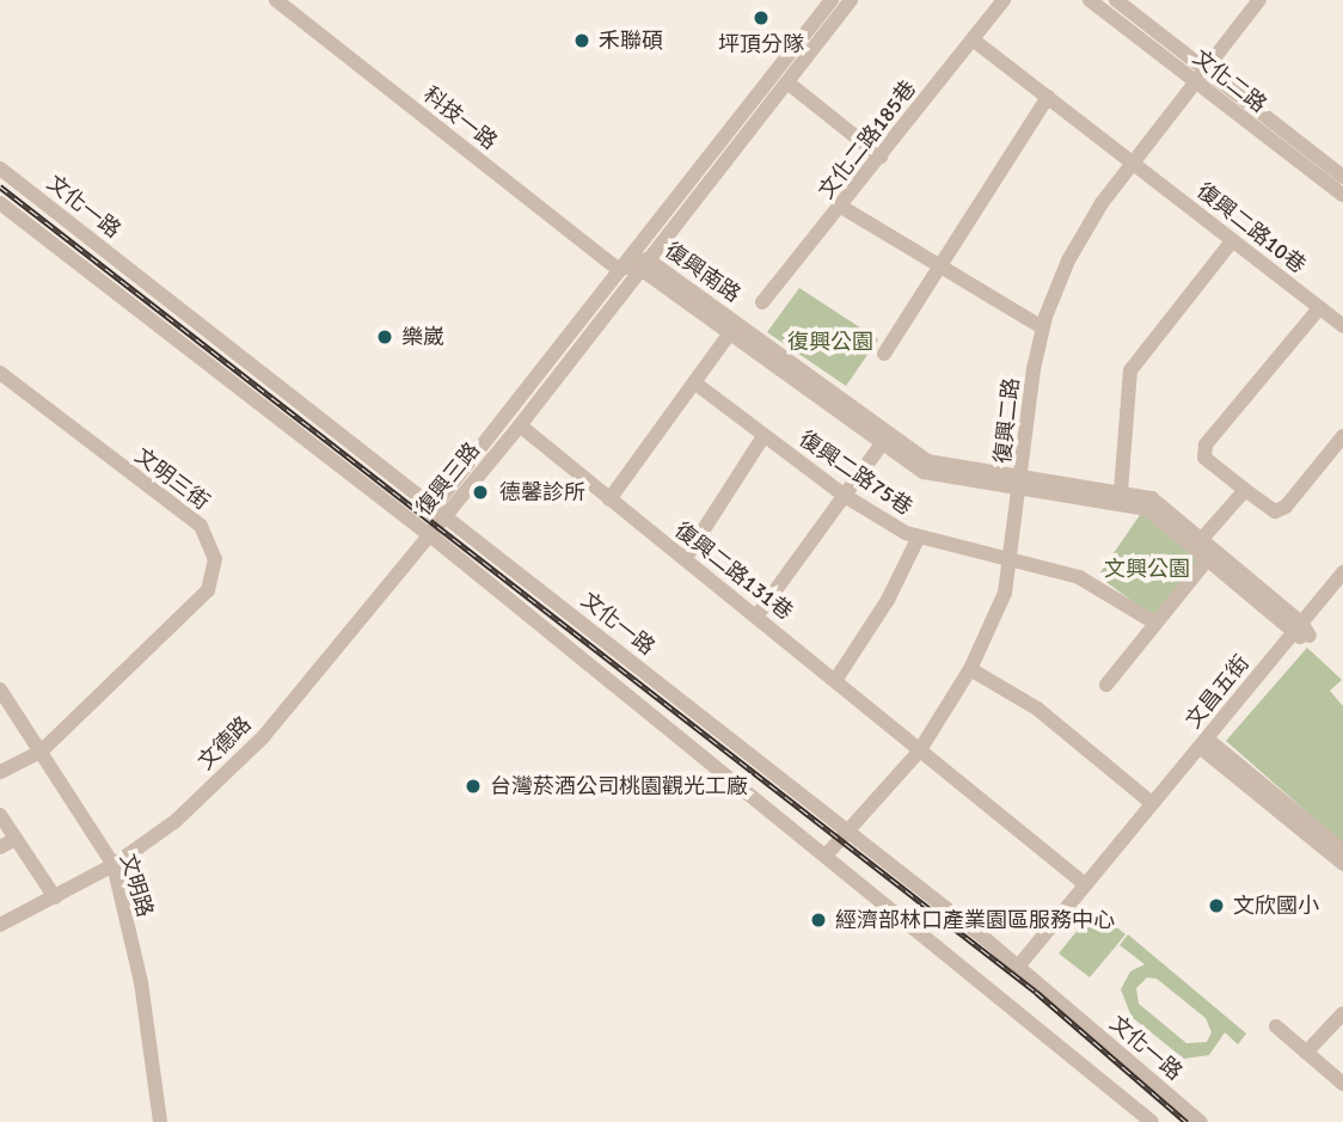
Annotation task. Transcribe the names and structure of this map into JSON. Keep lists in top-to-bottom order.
{
  "streets": {
    "street": [
      "文化二路",
      "科技一路",
      "文化二路185巷",
      "文化一路",
      "復興二路10巷",
      "復興南路",
      "復興二路",
      "復興二路75巷",
      "文明三街",
      "復興三路",
      "復興二路131巷",
      "文昌五街",
      "文德路",
      "文明路"
    ]
  },
  "crossings": [
    ["文化二路", "復興二路"],
    ["科技一路", "復興南路"],
    ["科技一路", "復興三路"],
    ["文化二路185巷", "復興二路10巷"],
    ["文化一路", "復興二路"],
    ["文化一路", "復興三路"],
    ["文化一路", "文昌五街"],
    ["復興二路10巷", "復興二路"],
    ["復興南路", "復興二路"],
    ["復興南路", "復興三路"],
    ["復興南路", "文昌五街"],
    ["復興二路", "復興二路75巷"],
    ["復興二路", "復興二路131巷"],
    ["文明三街", "文明路"],
    ["復興三路", "復興二路131巷"],
    ["復興三路", "文德路"],
    ["復興二路131巷", "文昌五街"],
    ["文德路", "文明路"]
  ],
  "parks": ["復興公園", "文興公園"],
  "places": [
    "坪頂分隊",
    "禾聯碩",
    "樂崴",
    "德馨診所",
    "台灣菸酒公司桃園觀光工廠",
    "文欣國小",
    "經濟部林口產業園區服務中心"
  ]
}
